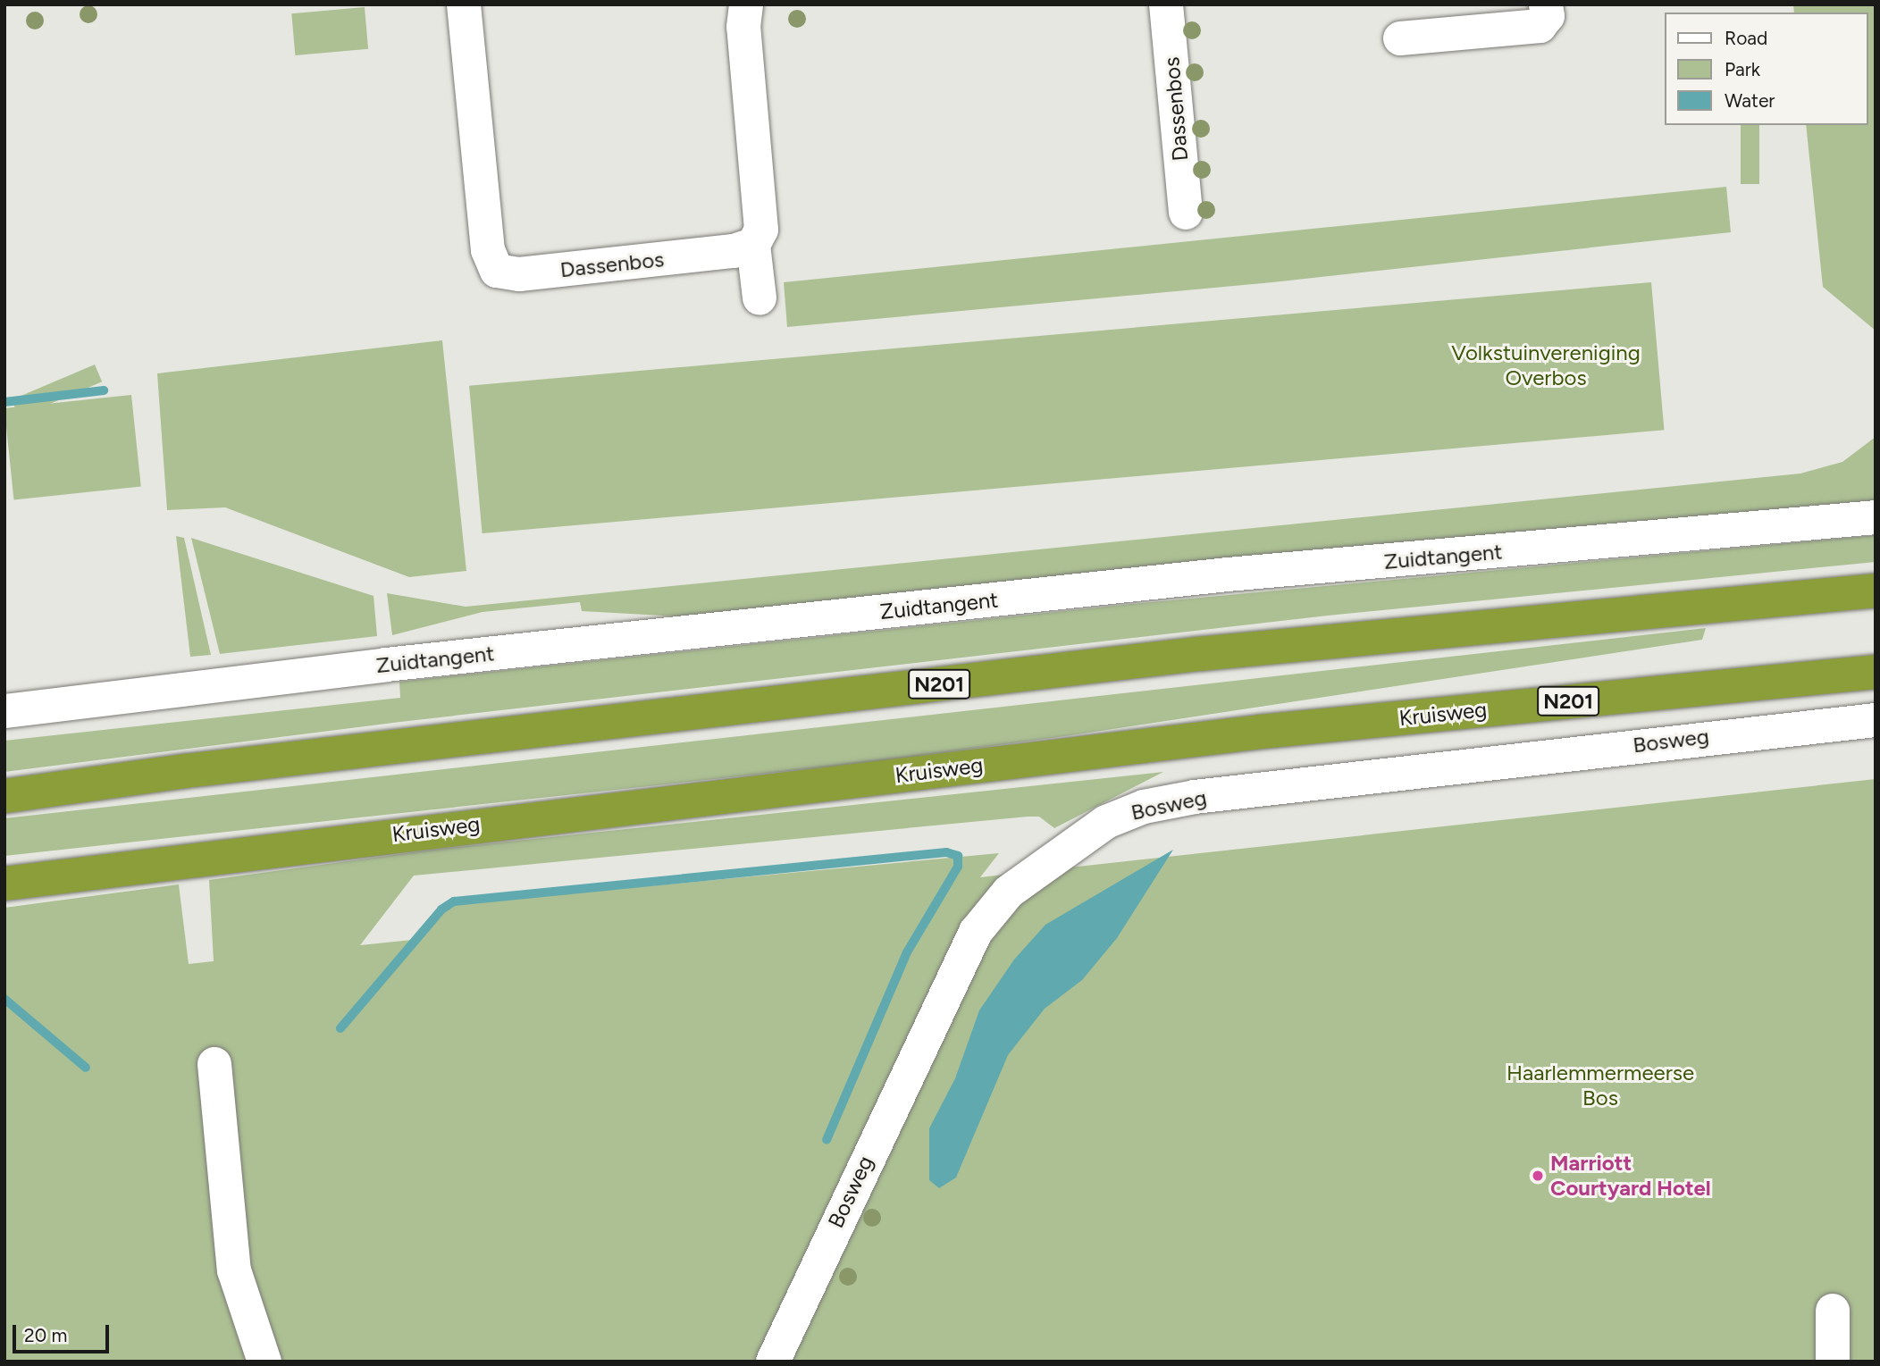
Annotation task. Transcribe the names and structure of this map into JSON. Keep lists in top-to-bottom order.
{
  "streets": {
    "highway": ["N201", "Kruisweg"],
    "street": ["Dassenbos", "Zuidtangent", "Bosweg"]
  },
  "parks": ["Volkstuinvereniging Overbos", "Haarlemmermeerse Bos"],
  "places": ["Marriott Courtyard Hotel"],
  "legend": ["Road", "Park", "Water"],
  "scale_bar": "20 m"
}
